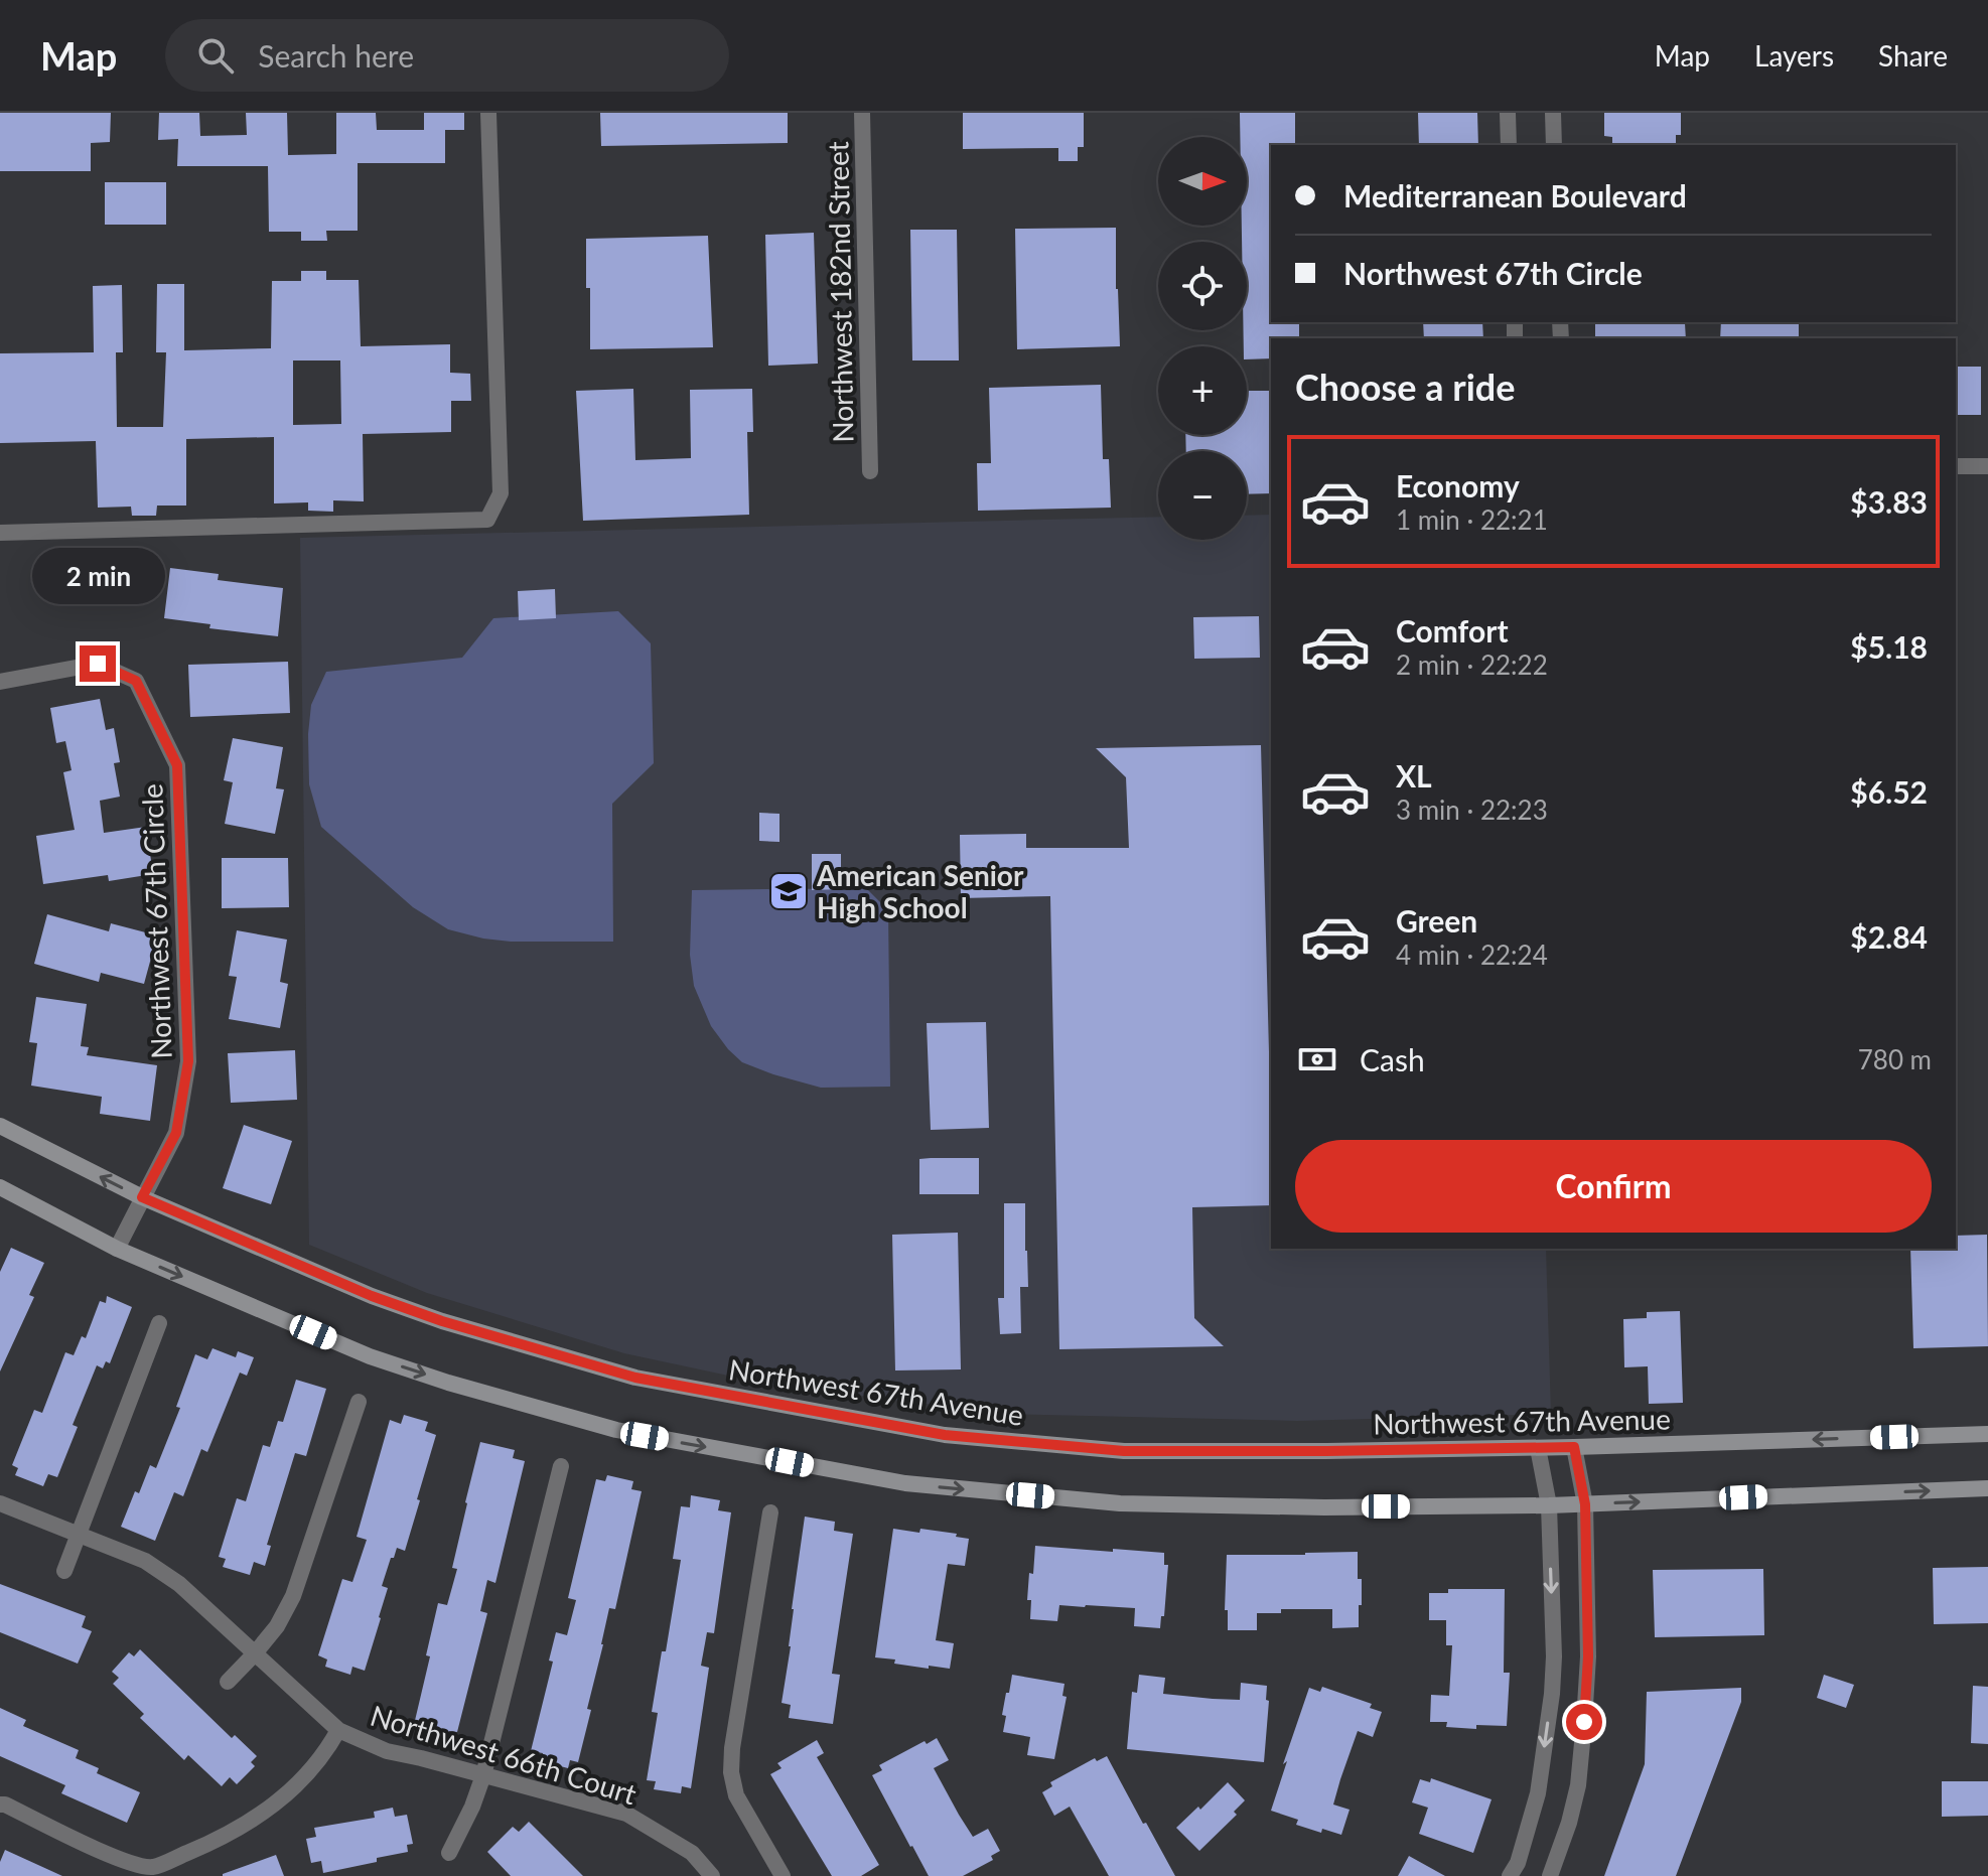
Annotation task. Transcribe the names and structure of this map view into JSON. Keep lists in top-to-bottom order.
{
  "streets": {
    "main road": ["Northwest 67th Avenue"],
    "street": ["Northwest 182nd Street", "Northwest 67th Circle", "Northwest 66th Court"]
  },
  "crossings": [
    ["Northwest 67th Circle", "Northwest 67th Avenue"]
  ],
  "places": {
    "school or university": ["American Senior High School"]
  },
  "north": "right",
  "page": {
    "header": "Map",
    "search": "Search here",
    "nav": ["Map", "Layers", "Share"],
    "map_buttons": ["+", "−"],
    "banner": ["Mediterranean Boulevard", "Northwest 67th Circle"],
    "heading": "Choose a ride",
    "list": [
      {
        "name": "Economy",
        "note": "1 min · 22:21",
        "value": "$3.83"
      },
      {
        "name": "Comfort",
        "note": "2 min · 22:22",
        "value": "$5.18"
      },
      {
        "name": "XL",
        "note": "3 min · 22:23",
        "value": "$6.52"
      },
      {
        "name": "Green",
        "note": "4 min · 22:24",
        "value": "$2.84"
      }
    ],
    "bubble": "2 min",
    "pay": ["Cash", "780 m"],
    "buttons": "Confirm"
  }
}
